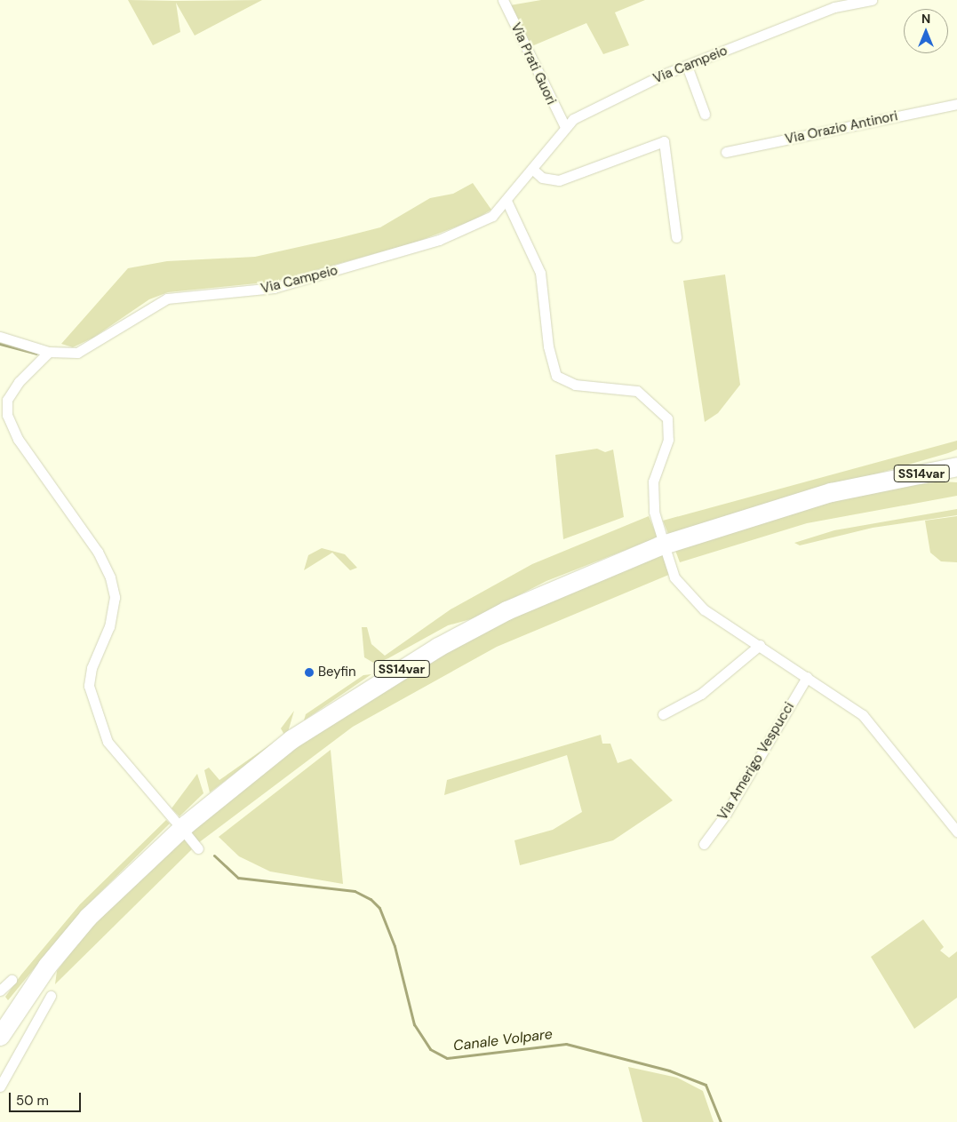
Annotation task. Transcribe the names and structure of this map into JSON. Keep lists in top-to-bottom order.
{
  "streets": {
    "highway": ["SS14var"],
    "street": [
      "Via Prati Guori",
      "Via Campeio",
      "Via Orazio Antinori",
      "Via Amerigo Vespucci"
    ]
  },
  "crossings": [
    ["Via Prati Guori", "Via Campeio"]
  ],
  "water": ["Canale Volpare"],
  "places": ["Beyfin"],
  "scale_bar": "50 m",
  "north": "top"
}
